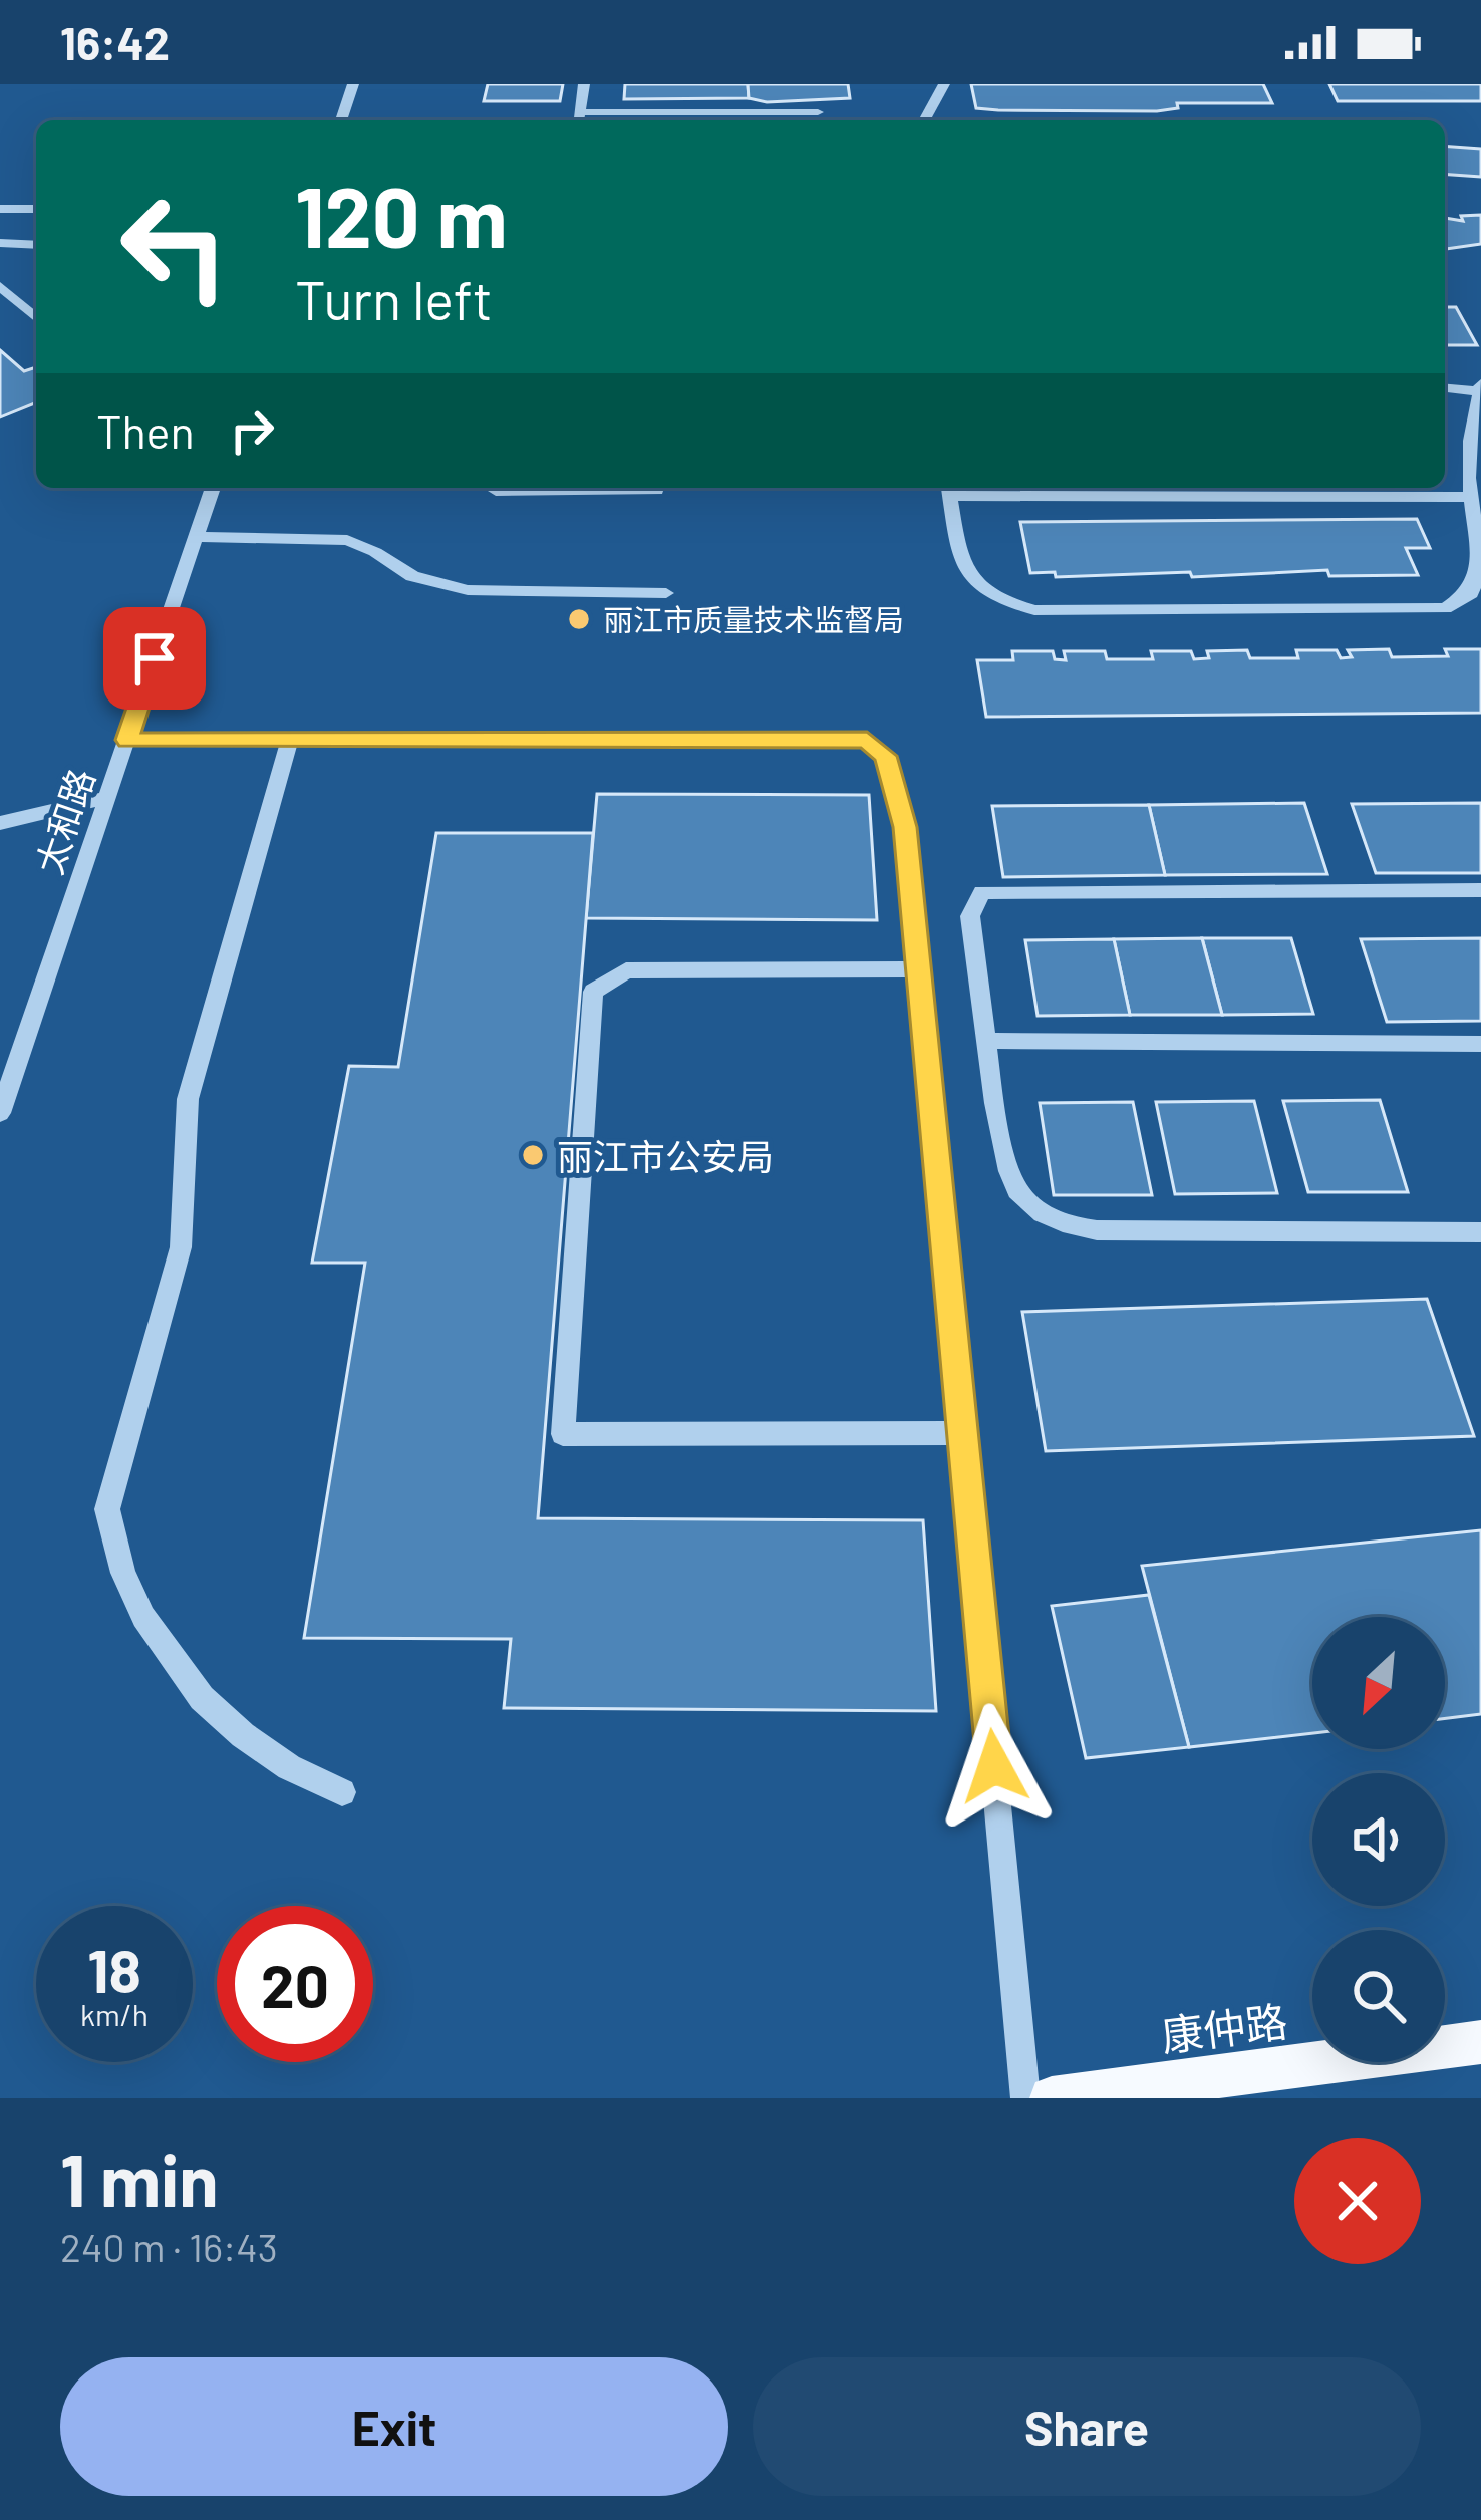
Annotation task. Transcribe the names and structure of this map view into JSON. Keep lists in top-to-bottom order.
{
  "streets": {
    "main road": ["康仲路"],
    "street": ["太和路"]
  },
  "places": ["丽江市质量技术监督局", "丽江市公安局"],
  "north": "bottom left",
  "page": {
    "status": "16:42",
    "turn": ["120 m", "Turn left"],
    "then": "Then",
    "speed": "18 km/h",
    "limit": "20",
    "heading": ["1 min", "240 m · 16:43"],
    "buttons": ["Exit", "Share"]
  }
}
